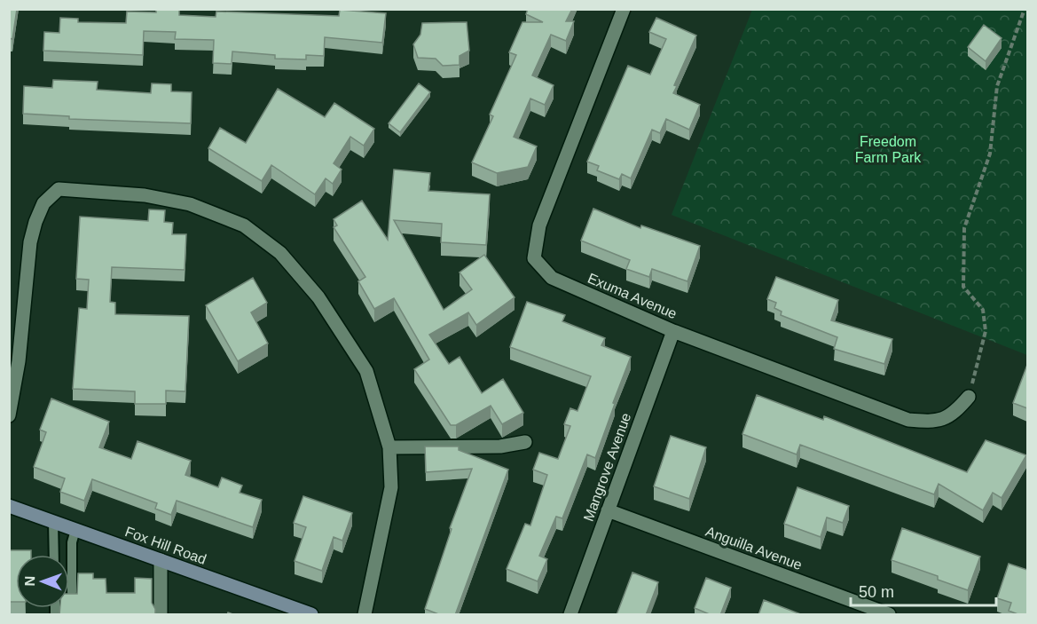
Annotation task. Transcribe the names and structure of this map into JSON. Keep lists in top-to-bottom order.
{
  "streets": {
    "main road": ["Fox Hill Road"],
    "street": ["Exuma Avenue", "Mangrove Avenue", "Anguilla Avenue"]
  },
  "crossings": [
    ["Exuma Avenue", "Mangrove Avenue"],
    ["Mangrove Avenue", "Anguilla Avenue"]
  ],
  "parks": ["Freedom Farm Park"],
  "scale_bar": "50 m",
  "north": "left"
}
